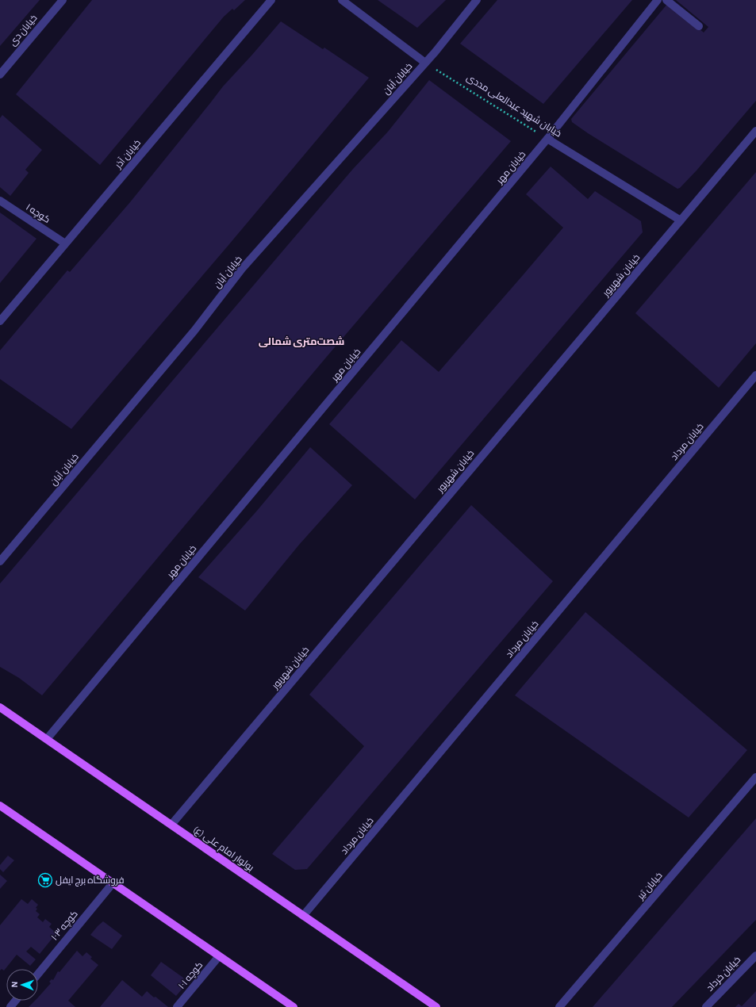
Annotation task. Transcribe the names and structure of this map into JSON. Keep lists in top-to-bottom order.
{
  "streets": {
    "main road": ["بولوار امام علی (ع)"],
    "street": [
      "خیابان دی",
      "خیابان آبان",
      "خیابان شهید عبدالعلی مددی",
      "خیابان آذر",
      "خیابان مهر",
      "کوچه ۱",
      "خیابان شهریور",
      "خیابان مرداد",
      "خیابان تیر",
      "کوچه ۱۰۳",
      "خیابان خرداد",
      "کوچه ۱۰۱"
    ]
  },
  "crossings": [
    ["خیابان آبان", "خیابان شهید عبدالعلی مددی"],
    ["خیابان شهید عبدالعلی مددی", "خیابان مهر"],
    ["خیابان شهید عبدالعلی مددی", "خیابان شهریور"],
    ["خیابان آذر", "کوچه ۱"],
    ["خیابان مهر", "بولوار امام علی (ع)"],
    ["خیابان شهریور", "بولوار امام علی (ع)"],
    ["خیابان مرداد", "بولوار امام علی (ع)"]
  ],
  "districts": ["شصت‌متری شمالی"],
  "places": {
    "supermarket": ["فروشگاه برج ایفل"]
  },
  "north": "left"
}
